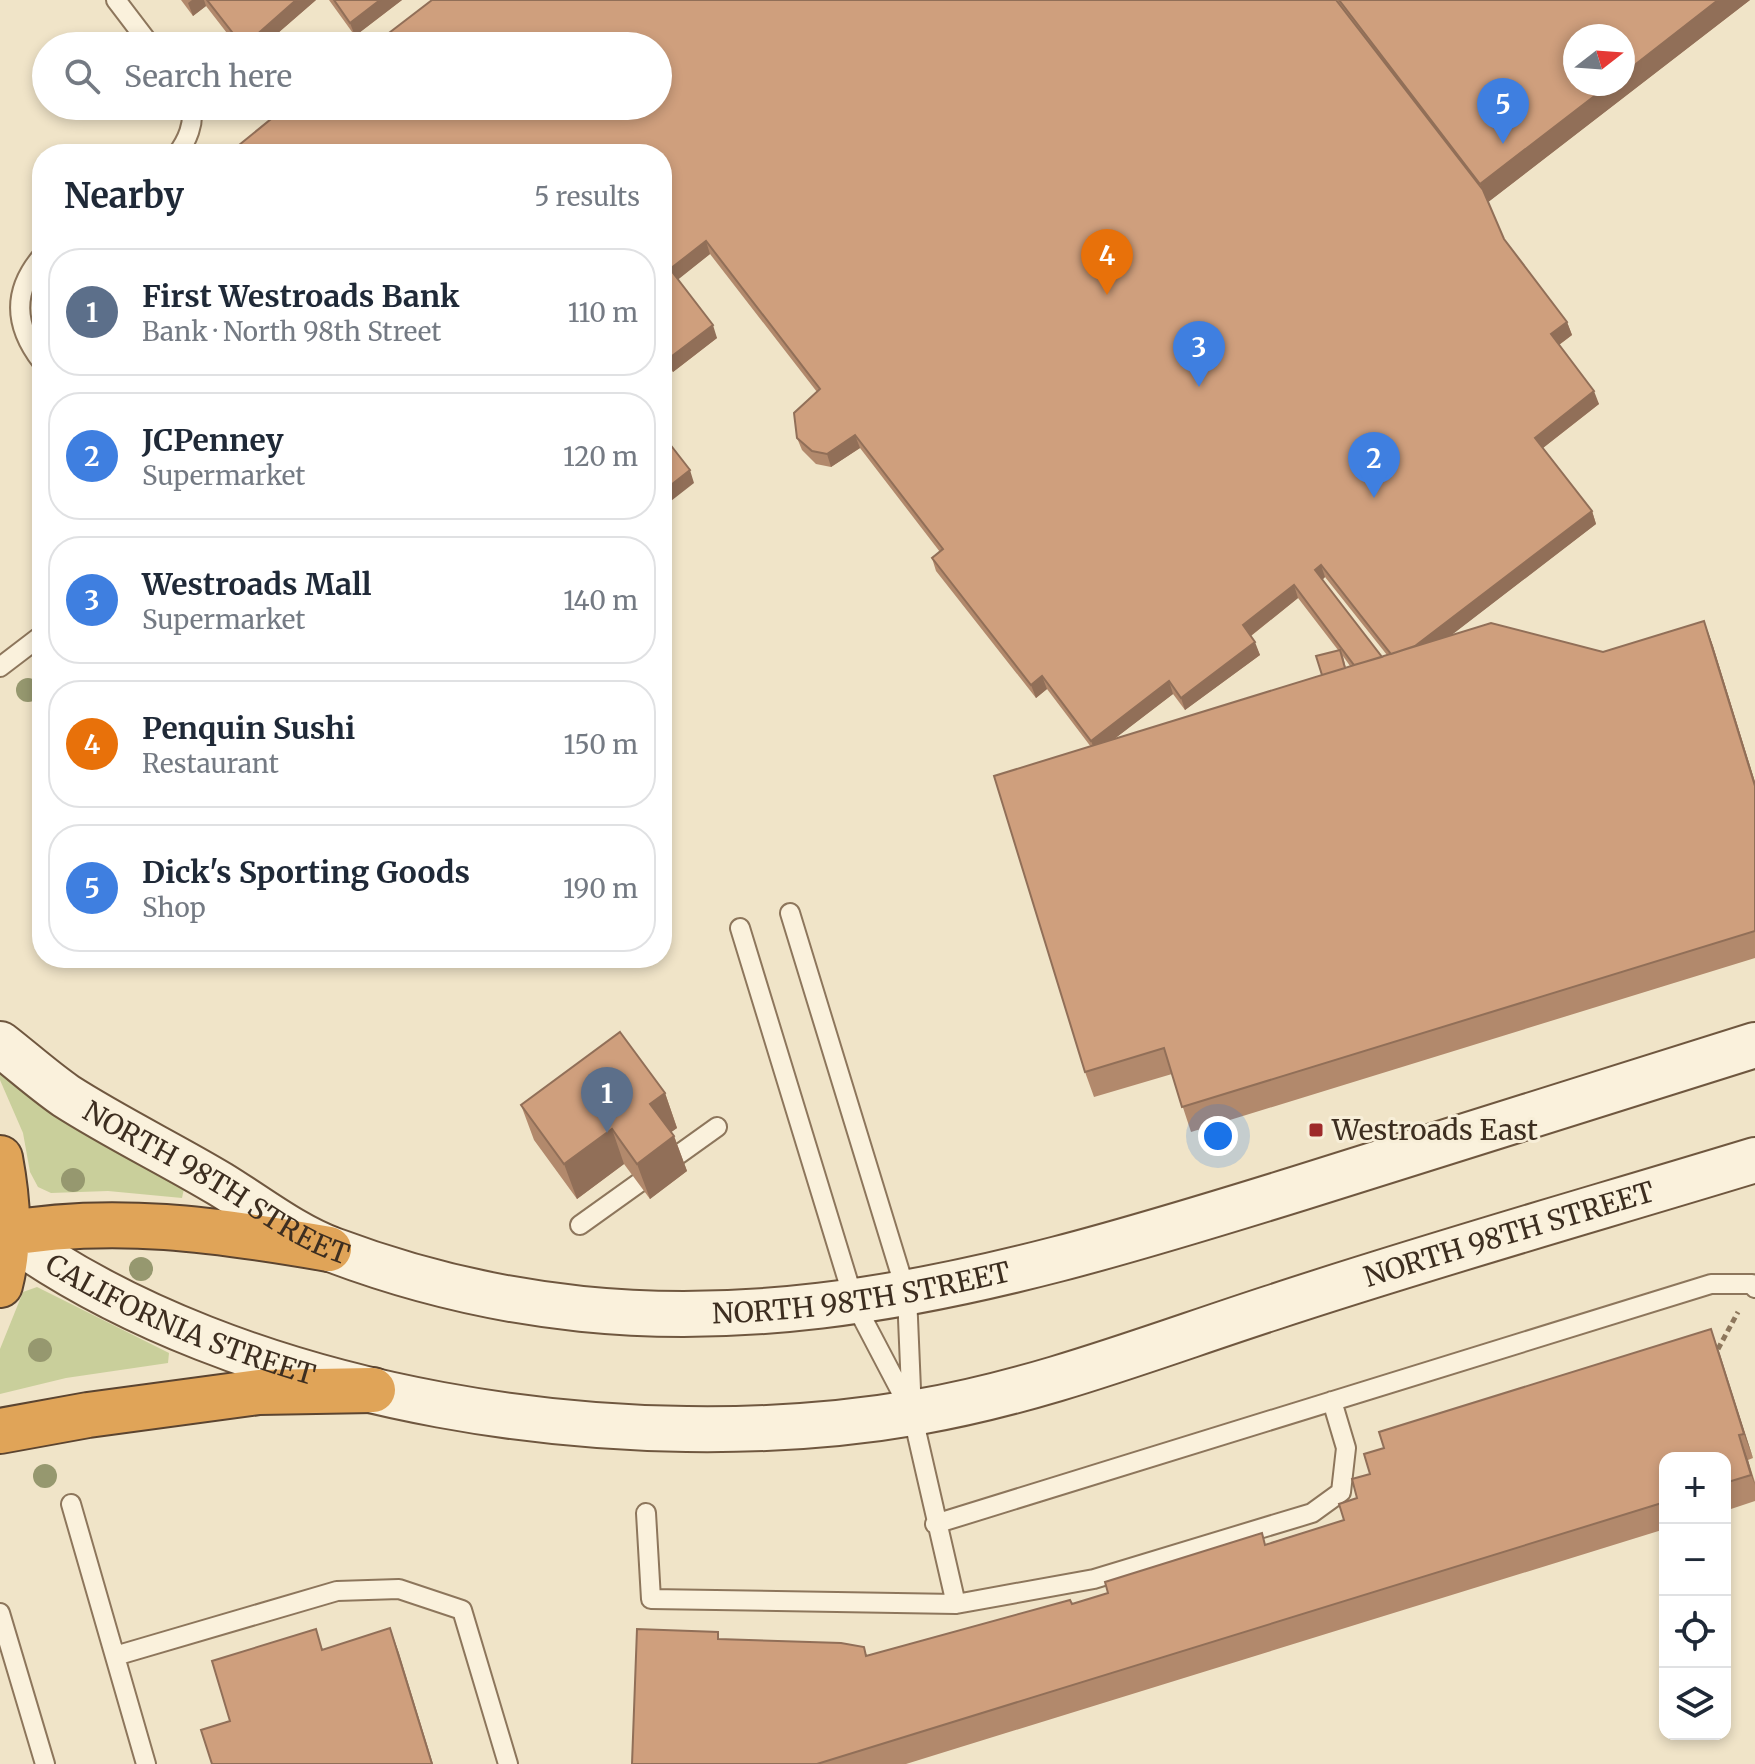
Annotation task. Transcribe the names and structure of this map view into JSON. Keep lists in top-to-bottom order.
{
  "streets": {
    "street": ["NORTH 98TH STREET", "CALIFORNIA STREET"]
  },
  "crossings": [
    ["NORTH 98TH STREET", "CALIFORNIA STREET"]
  ],
  "places": {
    "transit": ["Westroads East"]
  },
  "north": "right",
  "page": {
    "search": "Search here",
    "pins": [
      "5",
      "4",
      "3",
      "2",
      "1"
    ],
    "heading": ["Nearby", "5 results"],
    "list": [
      {
        "mark": "1",
        "name": "First Westroads Bank",
        "note": "Bank · North 98th Street",
        "value": "110 m"
      },
      {
        "mark": "2",
        "name": "JCPenney",
        "note": "Supermarket",
        "value": "120 m"
      },
      {
        "mark": "3",
        "name": "Westroads Mall",
        "note": "Supermarket",
        "value": "140 m"
      },
      {
        "mark": "4",
        "name": "Penquin Sushi",
        "note": "Restaurant",
        "value": "150 m"
      },
      {
        "mark": "5",
        "name": "Dick's Sporting Goods",
        "note": "Shop",
        "value": "190 m"
      }
    ],
    "map_buttons": ["+", "−"]
  }
}
